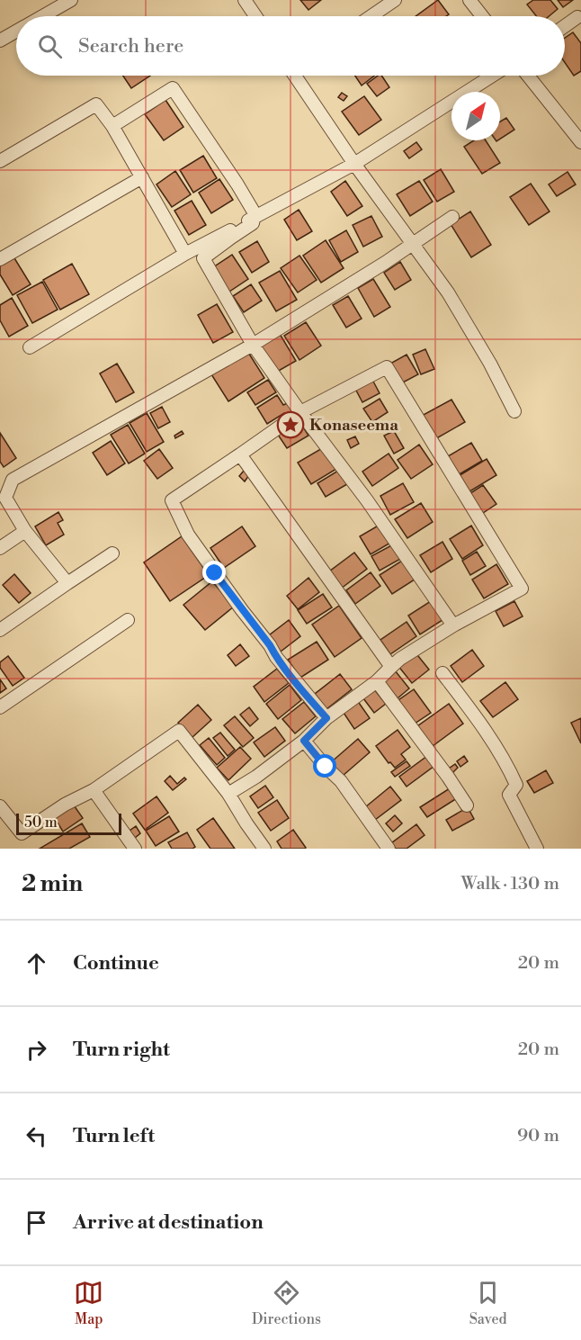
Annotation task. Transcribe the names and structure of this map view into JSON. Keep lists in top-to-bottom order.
{
  "places": {
    "place": ["Konaseema"]
  },
  "scale_bar": "50 m",
  "north": "top right",
  "page": {
    "search": "Search here",
    "scale": "50 m",
    "heading": ["2 min", "Walk · 130 m"],
    "list": [
      ["Continue", "20 m"],
      ["Turn right", "20 m"],
      ["Turn left", "90 m"],
      "Arrive at destination"
    ],
    "nav": ["Map", "Directions", "Saved"]
  }
}
